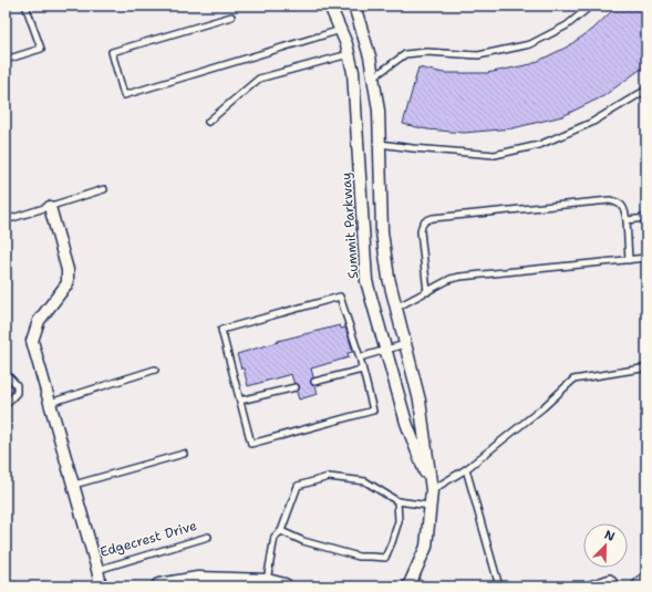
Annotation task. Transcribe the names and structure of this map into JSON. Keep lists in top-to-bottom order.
{
  "streets": {
    "street": ["Summit Parkway", "Edgecrest Drive"]
  },
  "north": "top right"
}
